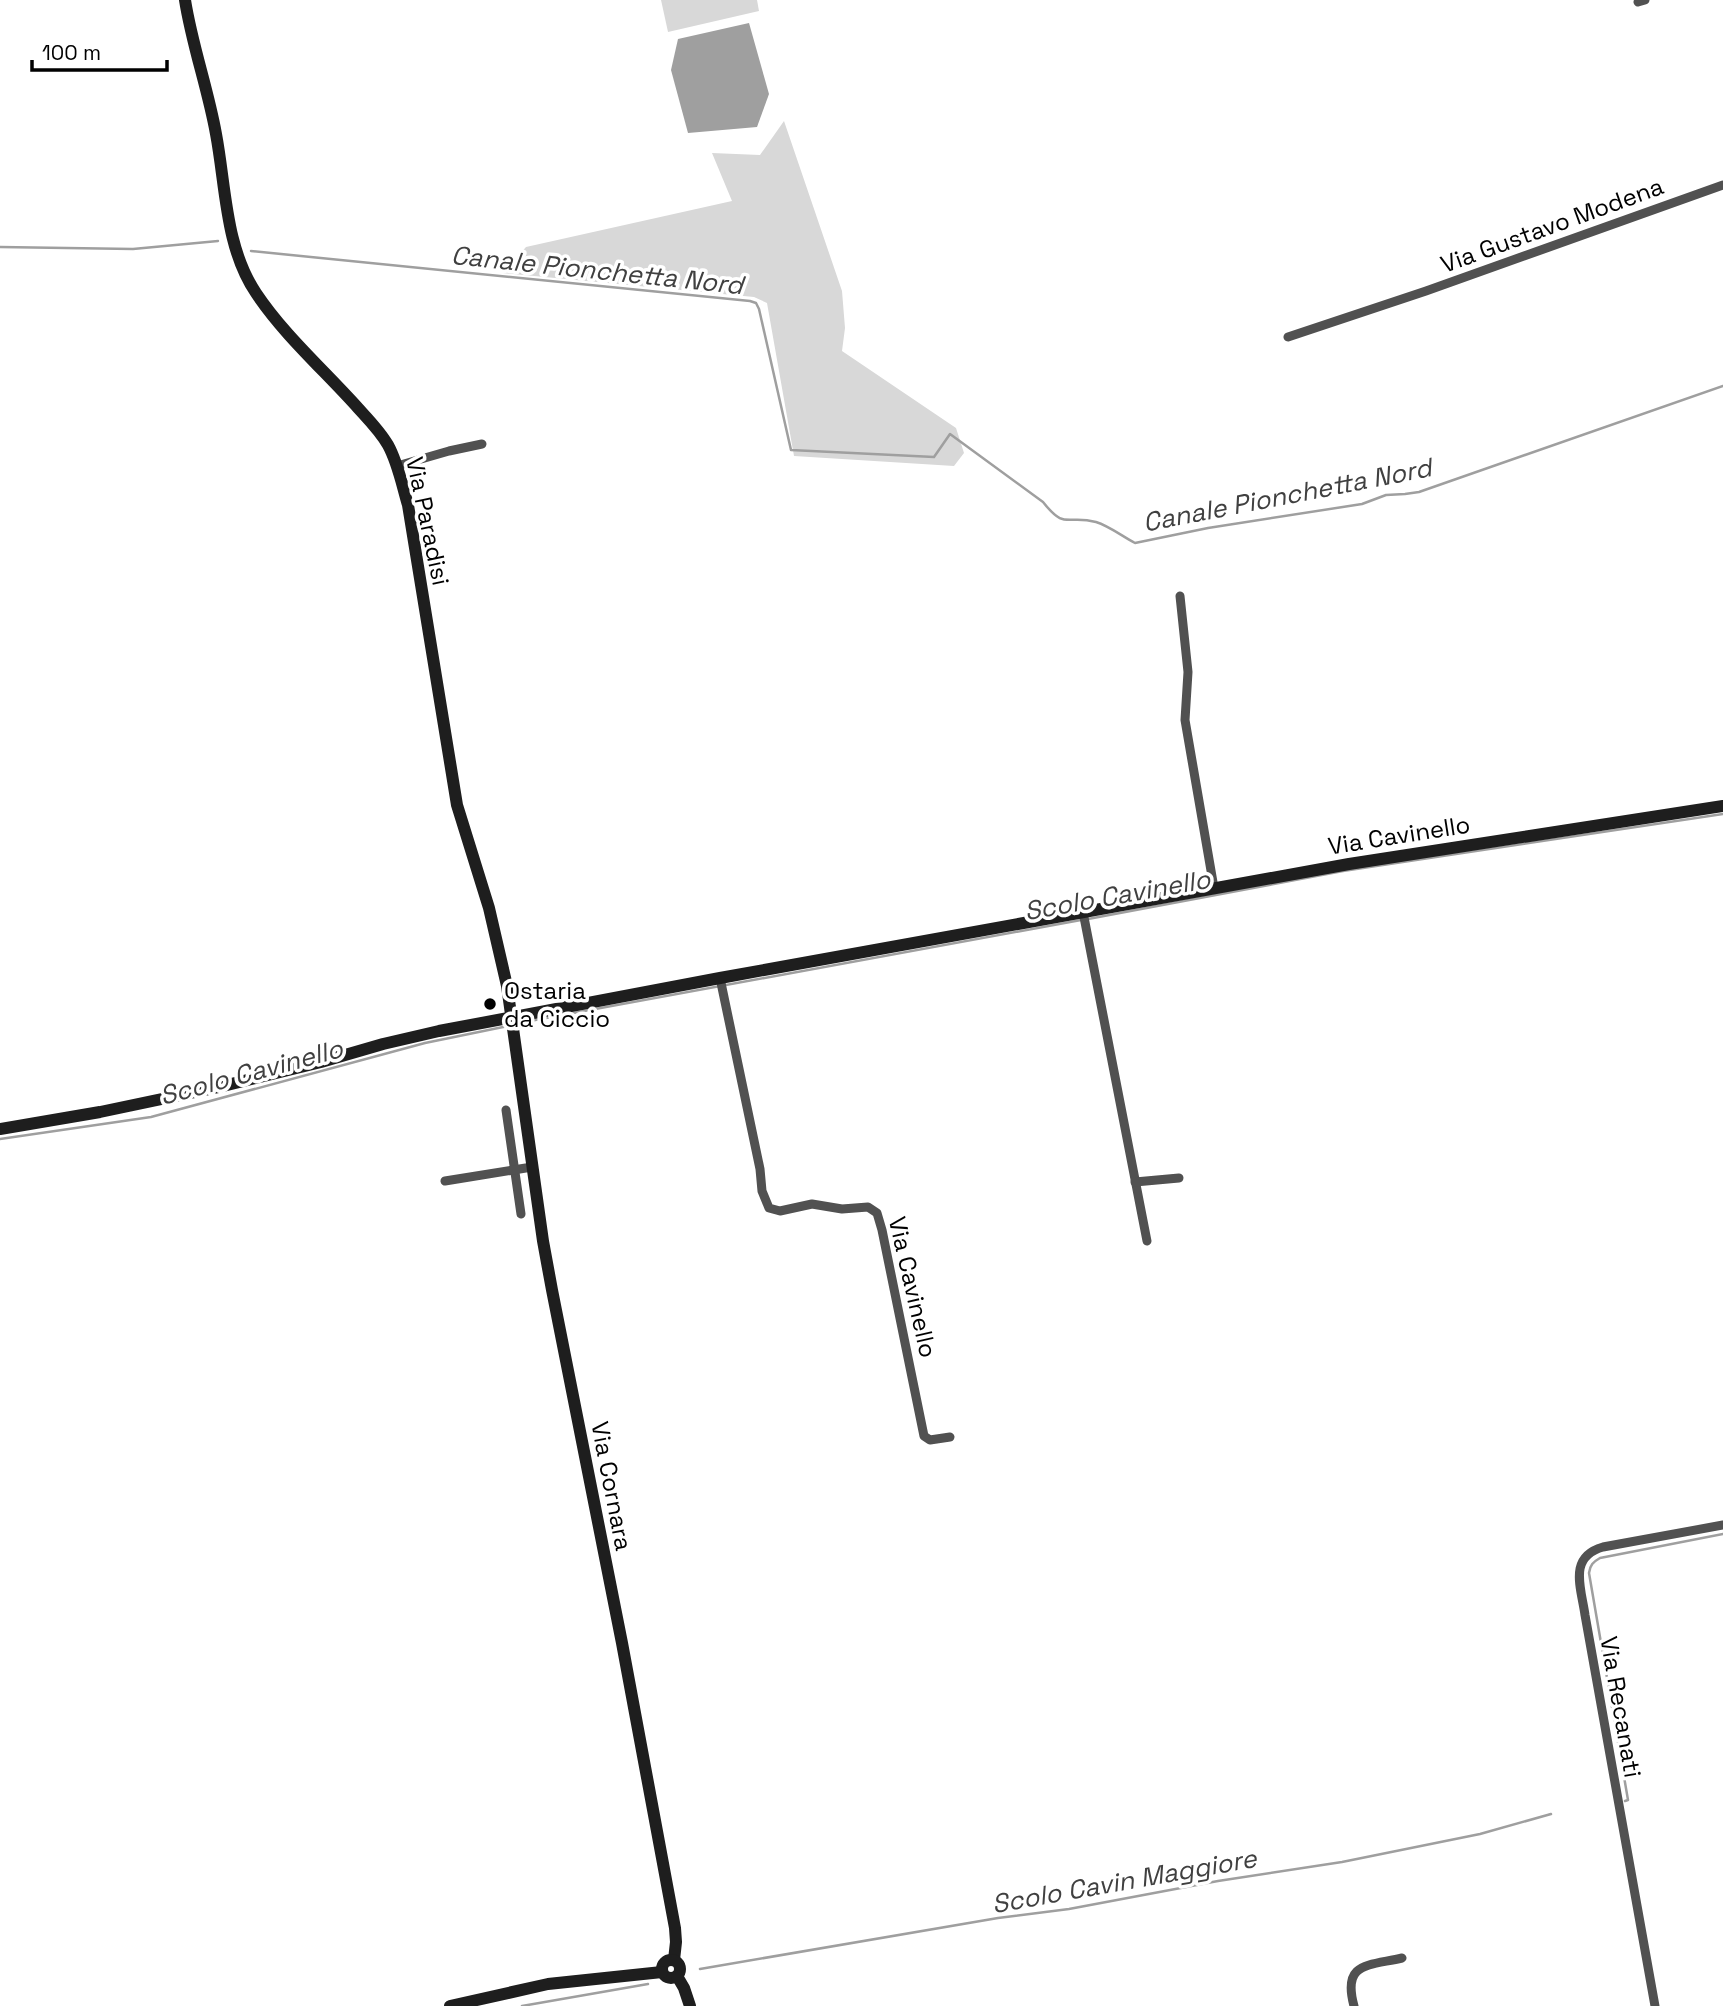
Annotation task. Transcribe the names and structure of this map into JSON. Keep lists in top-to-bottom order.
{
  "streets": {
    "street": [
      "Via Gustavo Modena",
      "Via Paradisi",
      "Via Cavinello",
      "Via Cornara",
      "Via Recanati"
    ]
  },
  "crossings": [
    ["Via Paradisi", "Via Cavinello"],
    ["Via Paradisi", "Via Cornara"],
    ["Via Cavinello", "Via Cornara"]
  ],
  "water": ["Canale Pionchetta Nord", "Scolo Cavinello", "Scolo Cavin Maggiore"],
  "places": ["Ostaria da Ciccio"],
  "scale_bar": "100 m"
}
